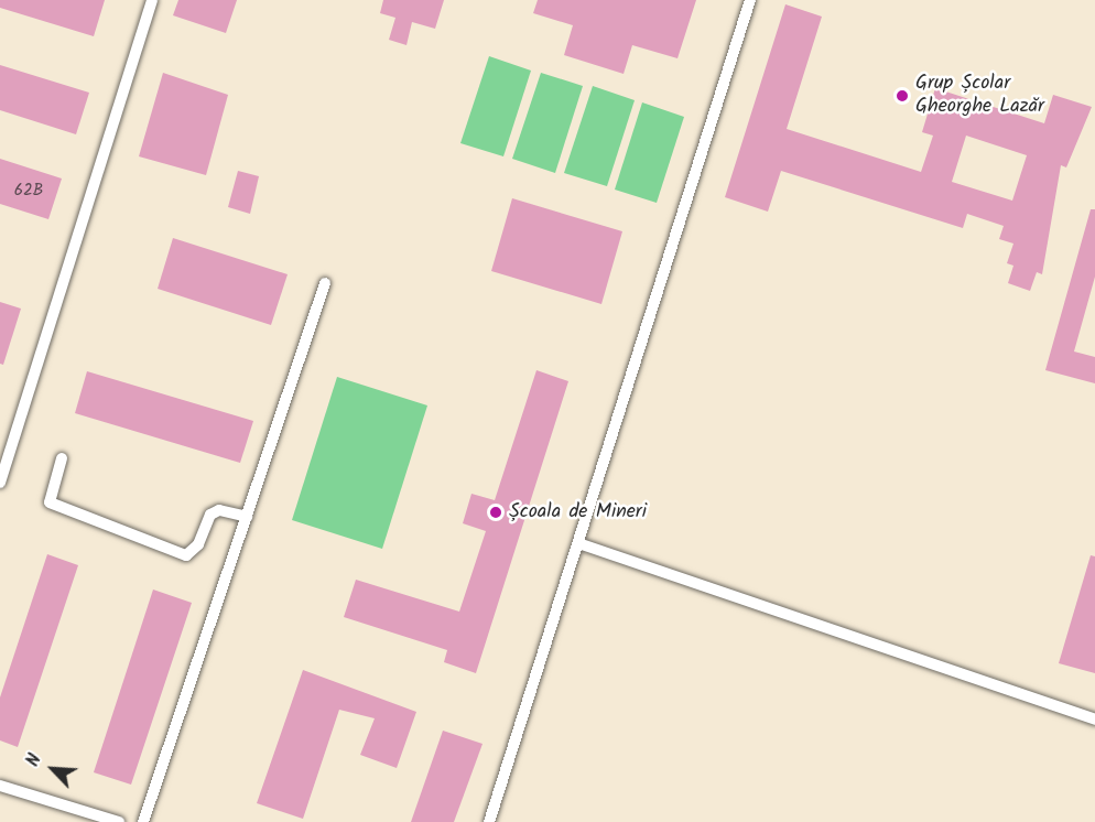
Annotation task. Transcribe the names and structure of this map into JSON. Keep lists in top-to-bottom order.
{
  "places": ["Grup Școlar Gheorghe Lazăr", "Școala de Mineri"],
  "house_numbers": ["62B"],
  "north": "top left"
}
